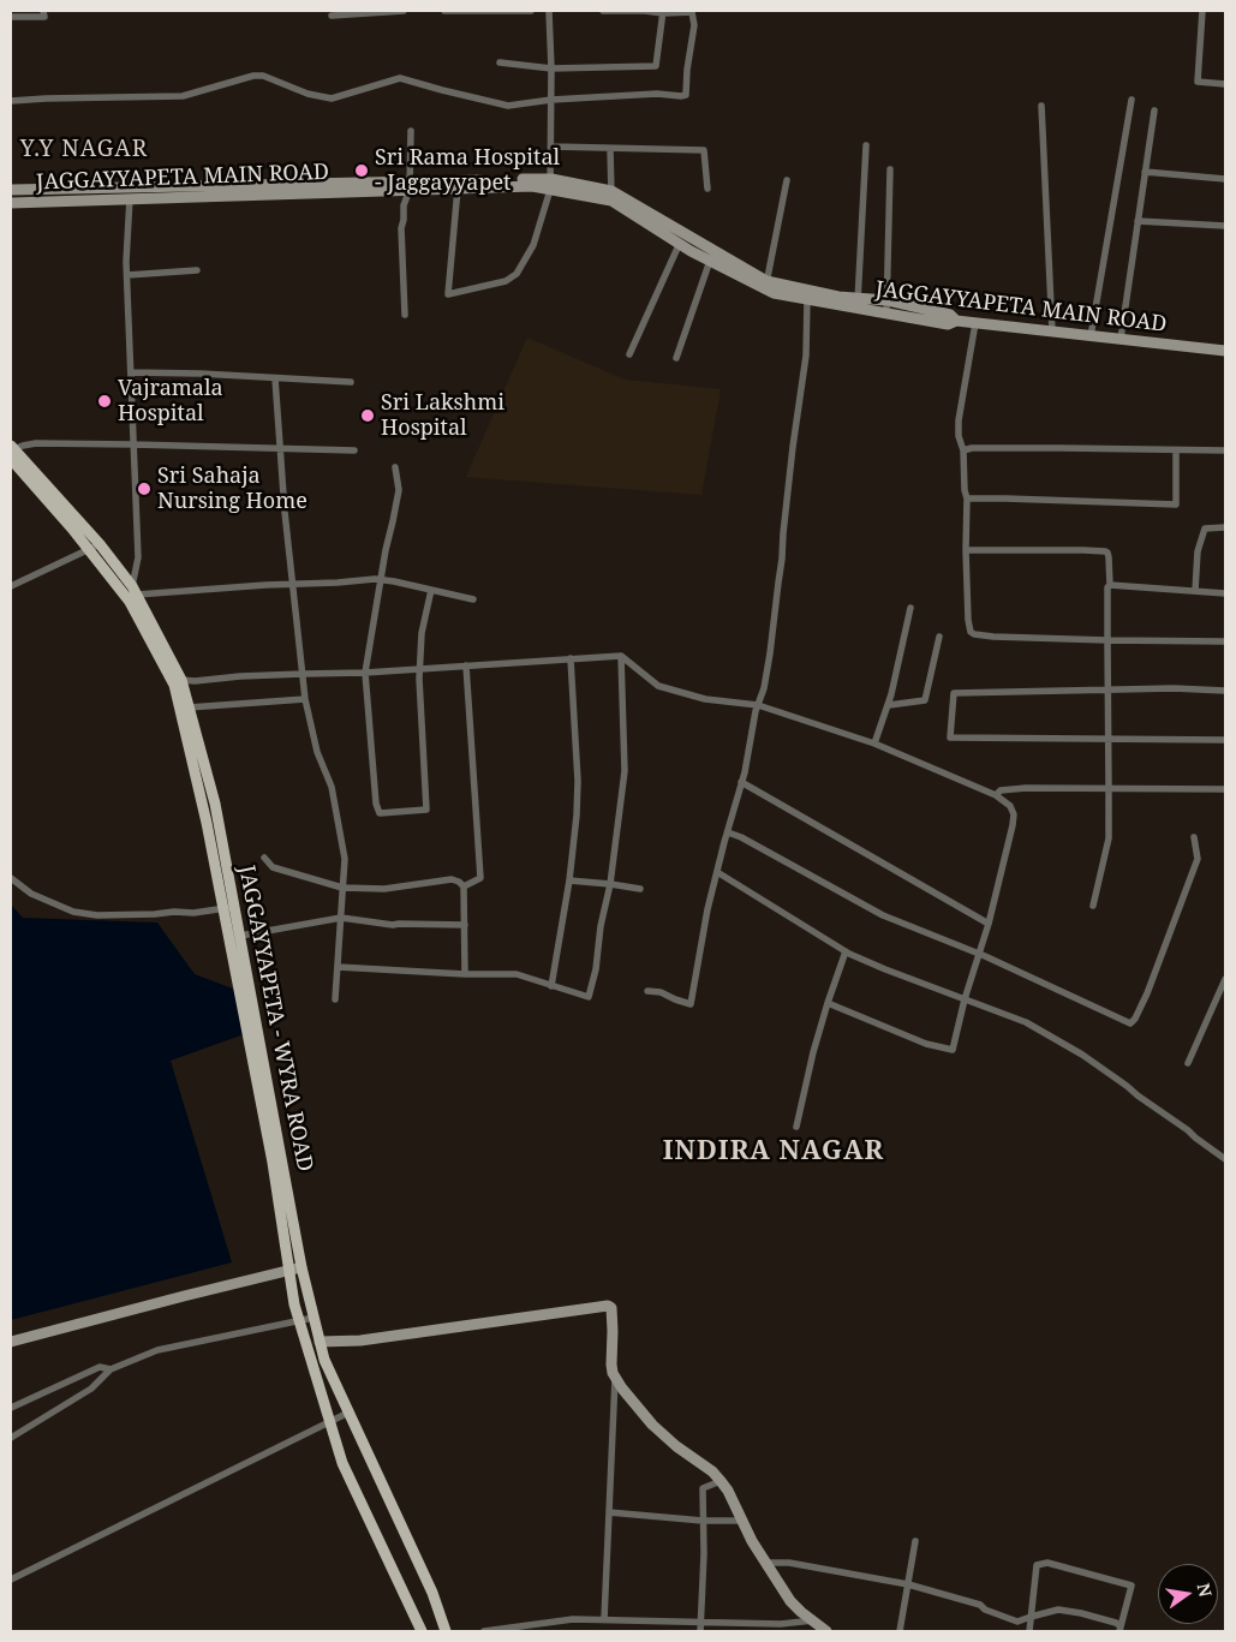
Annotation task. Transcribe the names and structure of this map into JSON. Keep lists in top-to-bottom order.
{
  "streets": {
    "main road": ["JAGGAYYAPETA MAIN ROAD", "JAGGAYYAPETA - WYRA ROAD"]
  },
  "districts": ["Y.Y NAGAR", "INDIRA NAGAR"],
  "places": [
    "Sri Rama Hospital - Jaggayyapet",
    "Vajramala Hospital",
    "Sri Lakshmi Hospital",
    "Sri Sahaja Nursing Home"
  ],
  "north": "right"
}
